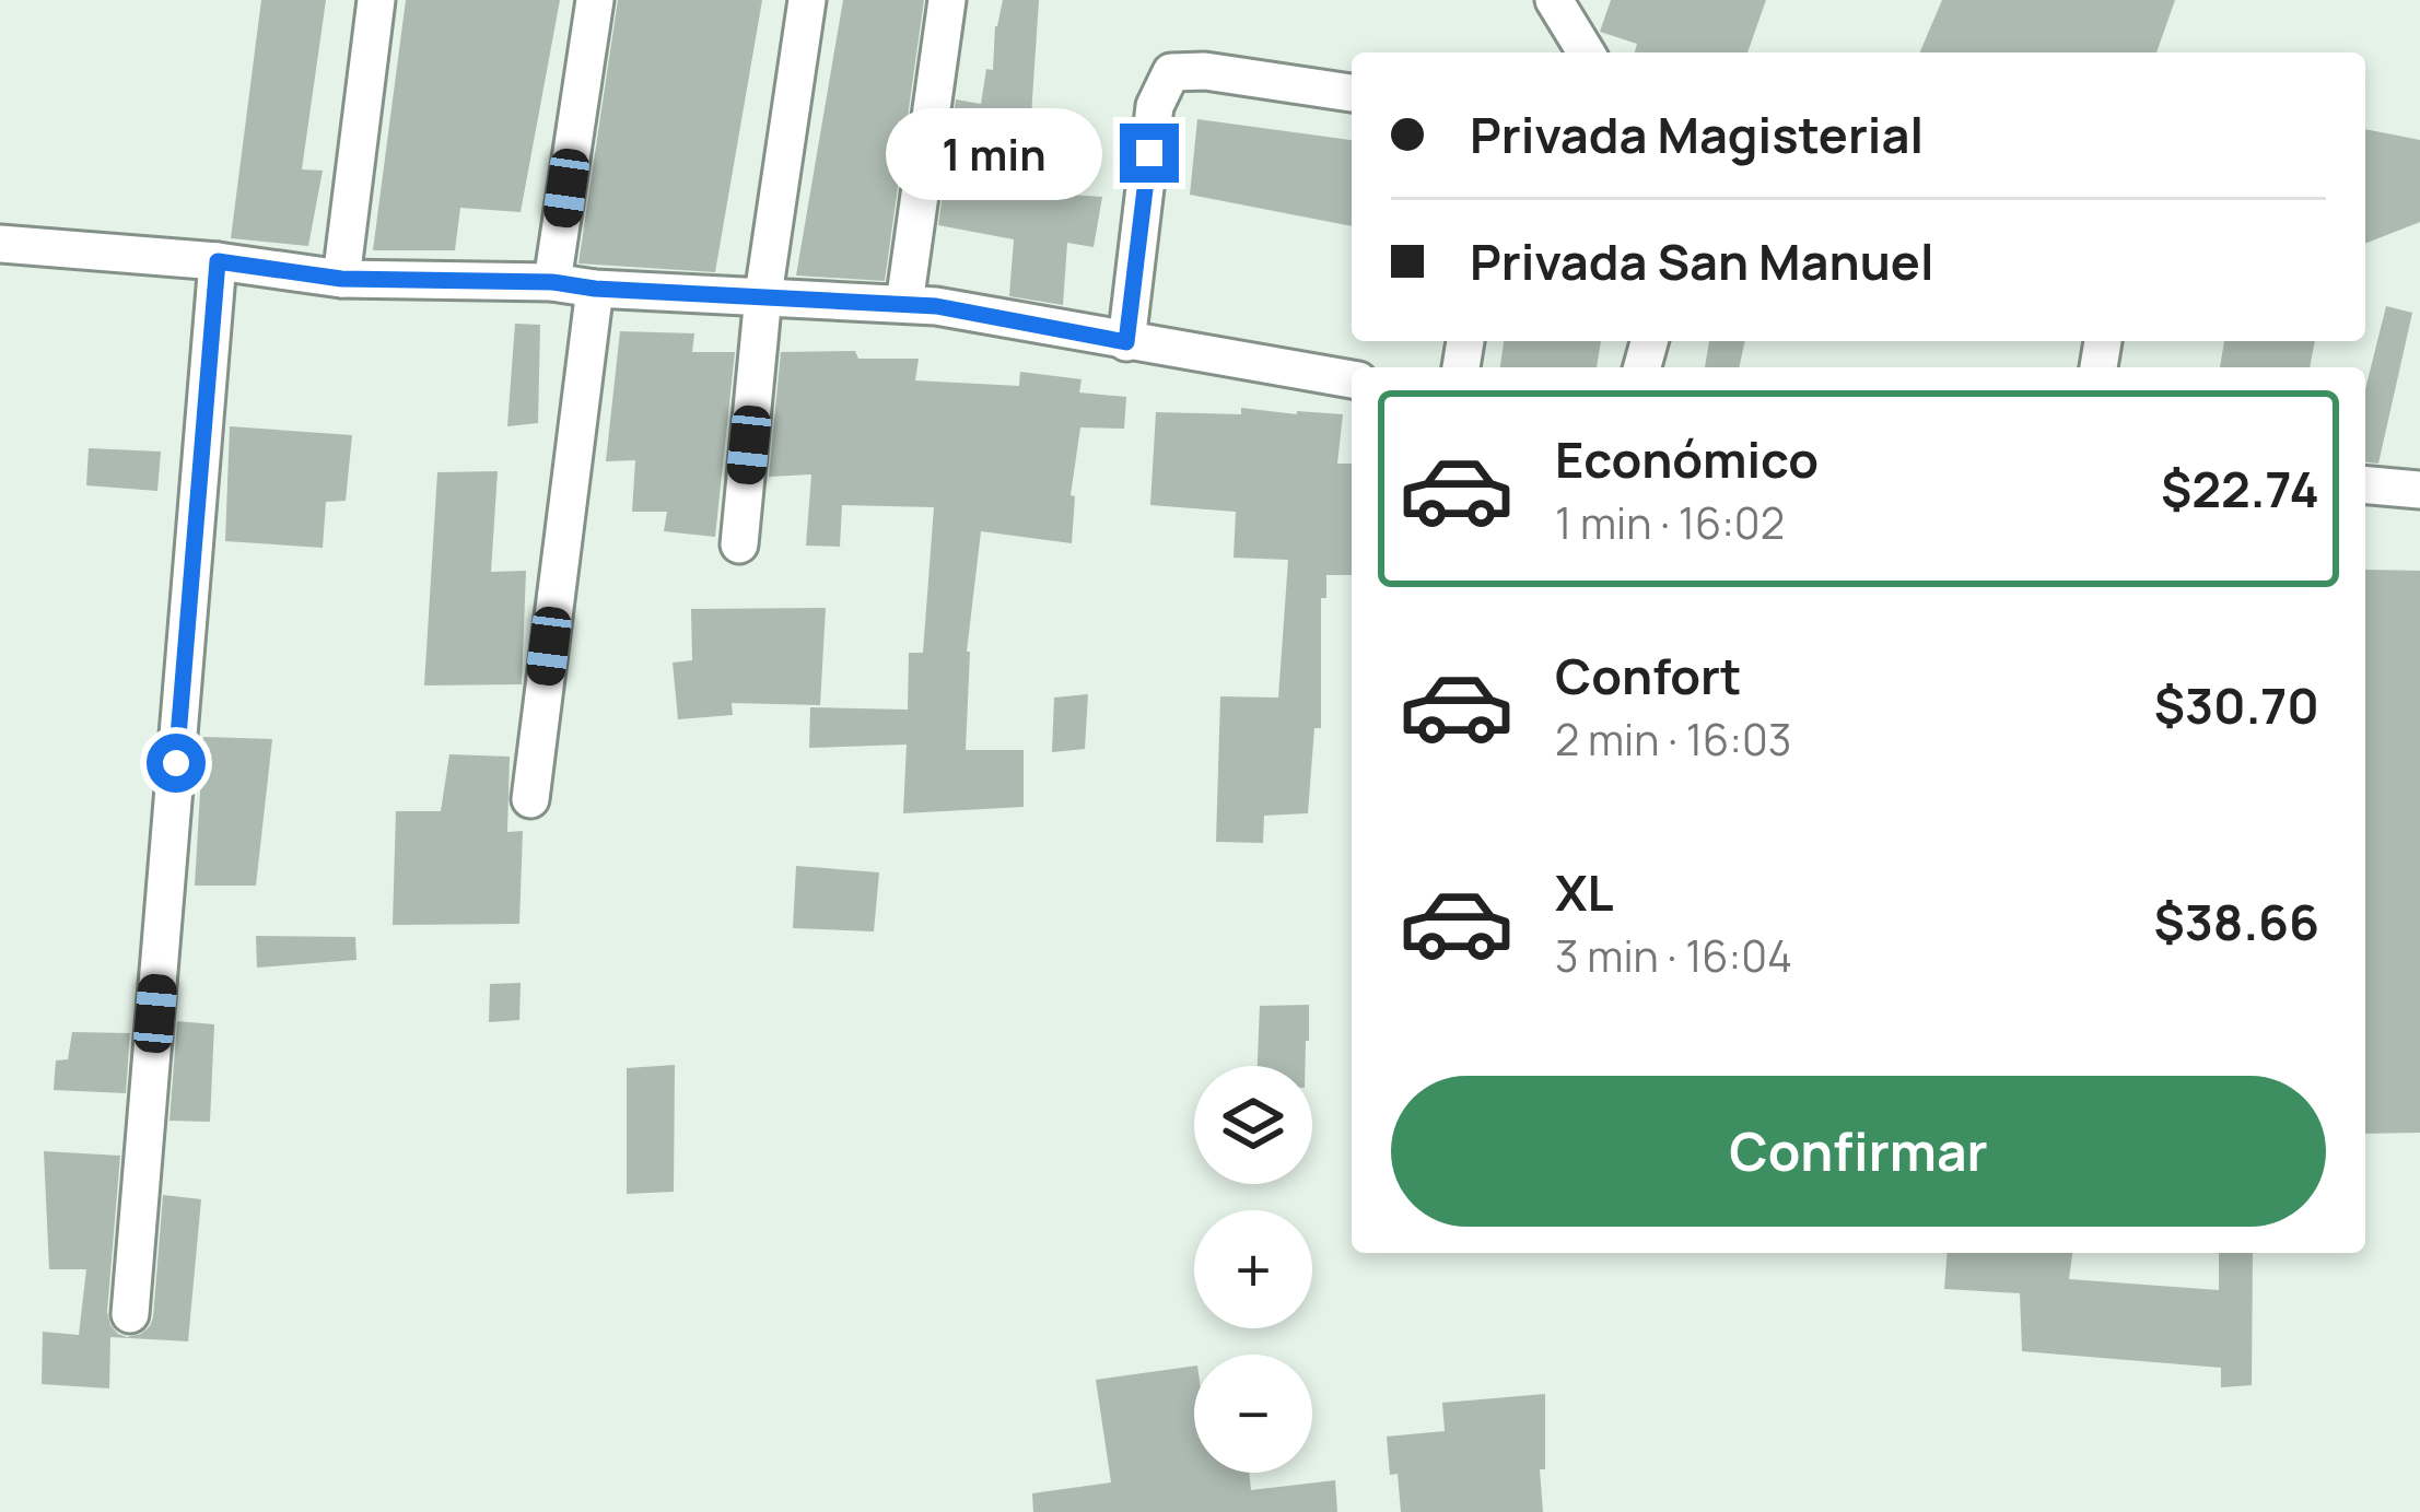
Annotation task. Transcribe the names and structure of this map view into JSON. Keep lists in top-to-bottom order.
{
  "page": {
    "banner": ["Privada Magisterial", "Privada San Manuel"],
    "bubble": "1 min",
    "list": [
      {
        "name": "Económico",
        "note": "1 min · 16:02",
        "value": "$22.74"
      },
      {
        "name": "Confort",
        "note": "2 min · 16:03",
        "value": "$30.70"
      },
      {
        "name": "XL",
        "note": "3 min · 16:04",
        "value": "$38.66"
      }
    ],
    "buttons": "Confirmar",
    "map_buttons": ["+", "−"]
  }
}
